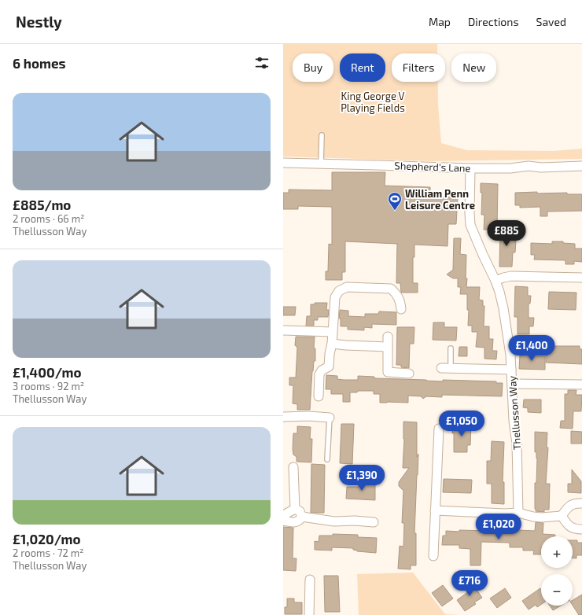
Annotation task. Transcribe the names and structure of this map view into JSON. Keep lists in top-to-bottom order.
{
  "streets": {
    "street": ["Shepherd's Lane", "Thellusson Way"]
  },
  "crossings": [
    ["Shepherd's Lane", "Thellusson Way"]
  ],
  "parks": ["King George V Playing Fields"],
  "places": {
    "sports": ["William Penn Leisure Centre"]
  },
  "page": {
    "header": "Nestly",
    "nav": ["Map", "Directions", "Saved"],
    "heading": "6 homes",
    "chip": [
      "Buy",
      "Rent",
      "Filters",
      "New"
    ],
    "list": [
      {
        "name": "£885/mo",
        "note": "2 rooms · 66 m² · Thellusson Way"
      },
      {
        "name": "£1,400/mo",
        "note": "3 rooms · 92 m² · Thellusson Way"
      },
      {
        "name": "£1,020/mo",
        "note": "2 rooms · 72 m² · Thellusson Way"
      }
    ],
    "price": [
      "£885",
      "£1,400",
      "£1,050",
      "£1,390",
      "£1,020",
      "£716"
    ],
    "map_buttons": ["+", "−"]
  }
}
